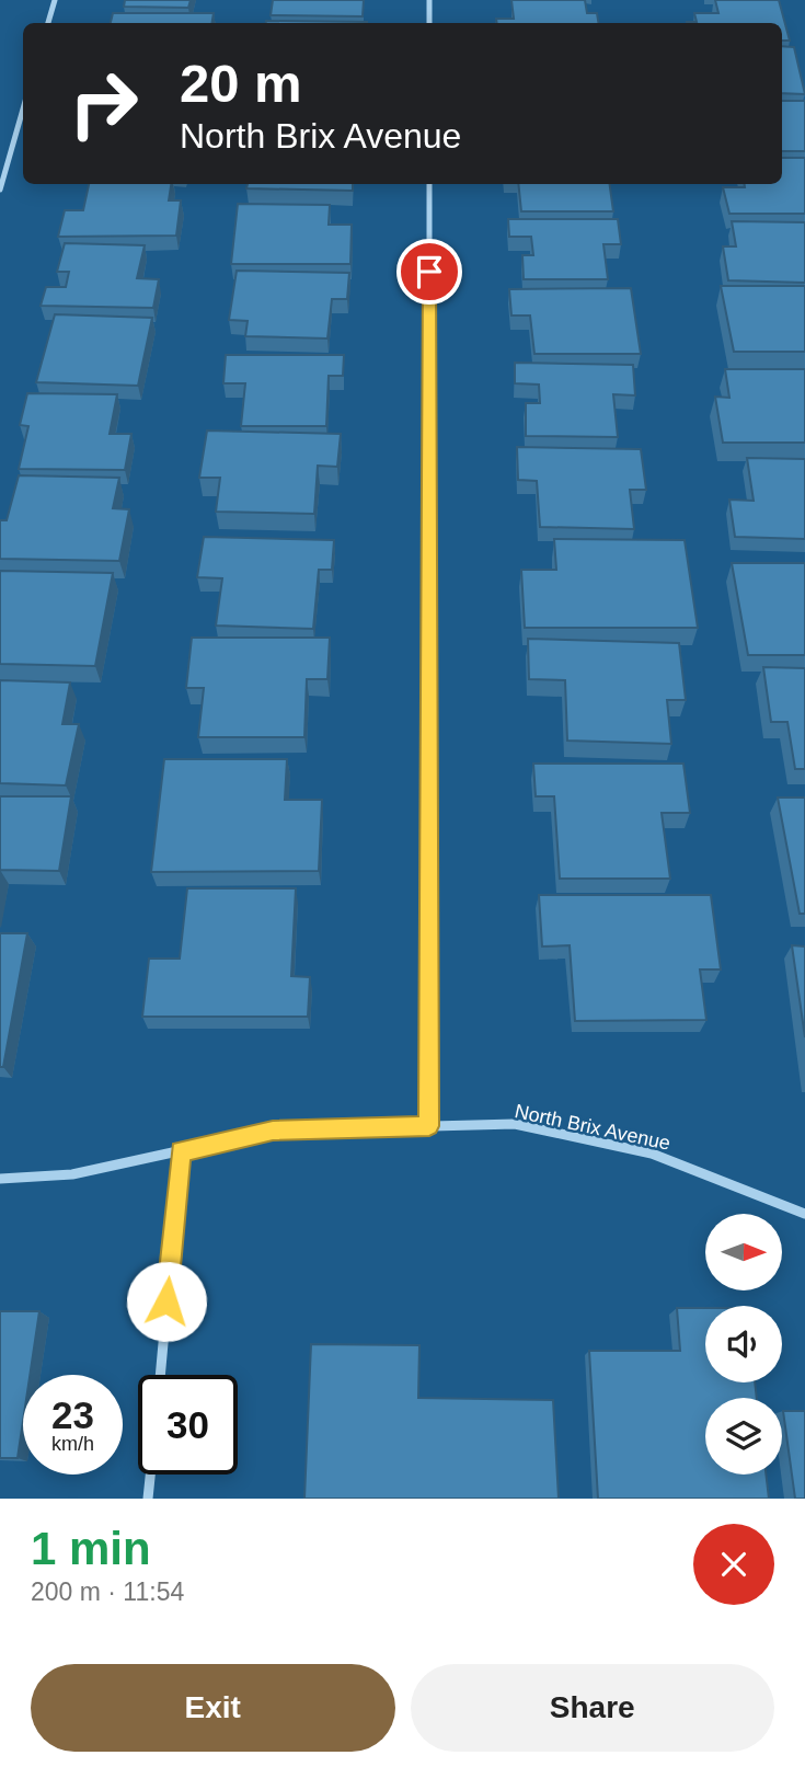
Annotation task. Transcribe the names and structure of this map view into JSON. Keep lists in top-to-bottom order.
{
  "streets": {
    "street": ["North Brix Avenue"]
  },
  "north": "right",
  "page": {
    "turn": ["20 m", "North Brix Avenue"],
    "speed": "23 km/h",
    "limit": "30",
    "heading": ["1 min", "200 m · 11:54"],
    "buttons": ["Exit", "Share"]
  }
}
